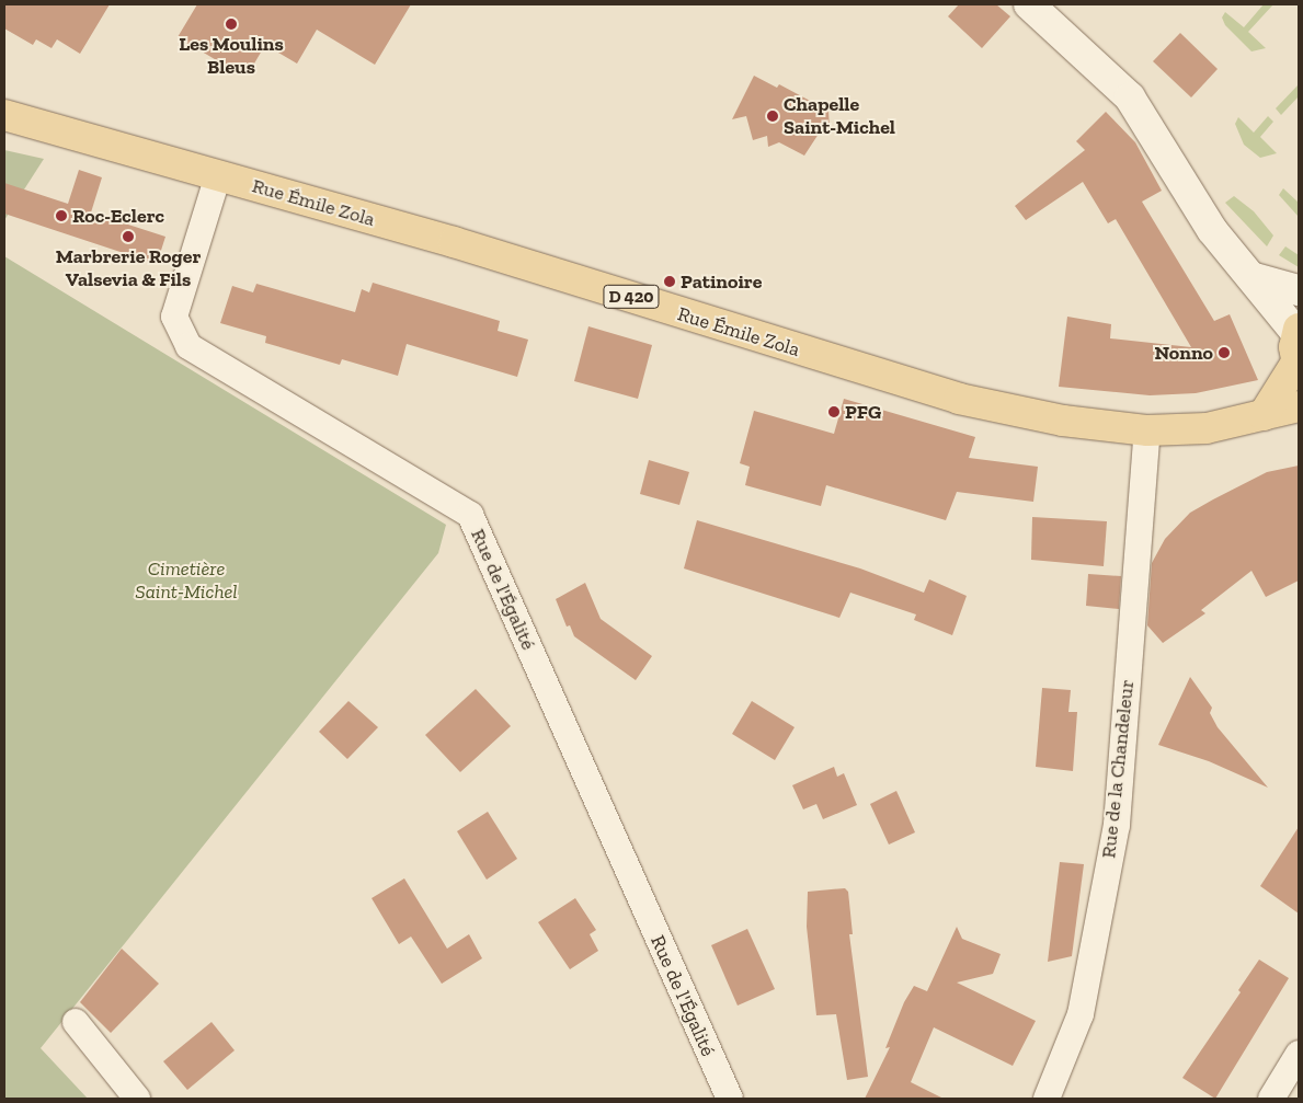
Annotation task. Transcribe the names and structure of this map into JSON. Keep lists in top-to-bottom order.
{
  "streets": {
    "main road": ["Rue Émile Zola", "D 420"],
    "street": ["Rue de l'Égalité", "Rue de la Chandeleur"]
  },
  "crossings": [
    ["Rue Émile Zola", "D 420"],
    ["Rue Émile Zola", "Rue de l'Égalité"],
    ["Rue Émile Zola", "Rue de la Chandeleur"]
  ],
  "parks": ["Cimetière Saint-Michel"],
  "places": [
    "Les Moulins Bleus",
    "Chapelle Saint-Michel",
    "Roc-Eclerc",
    "Marbrerie Roger Valsevia & Fils",
    "Patinoire",
    "Nonno",
    "PFG"
  ]
}
